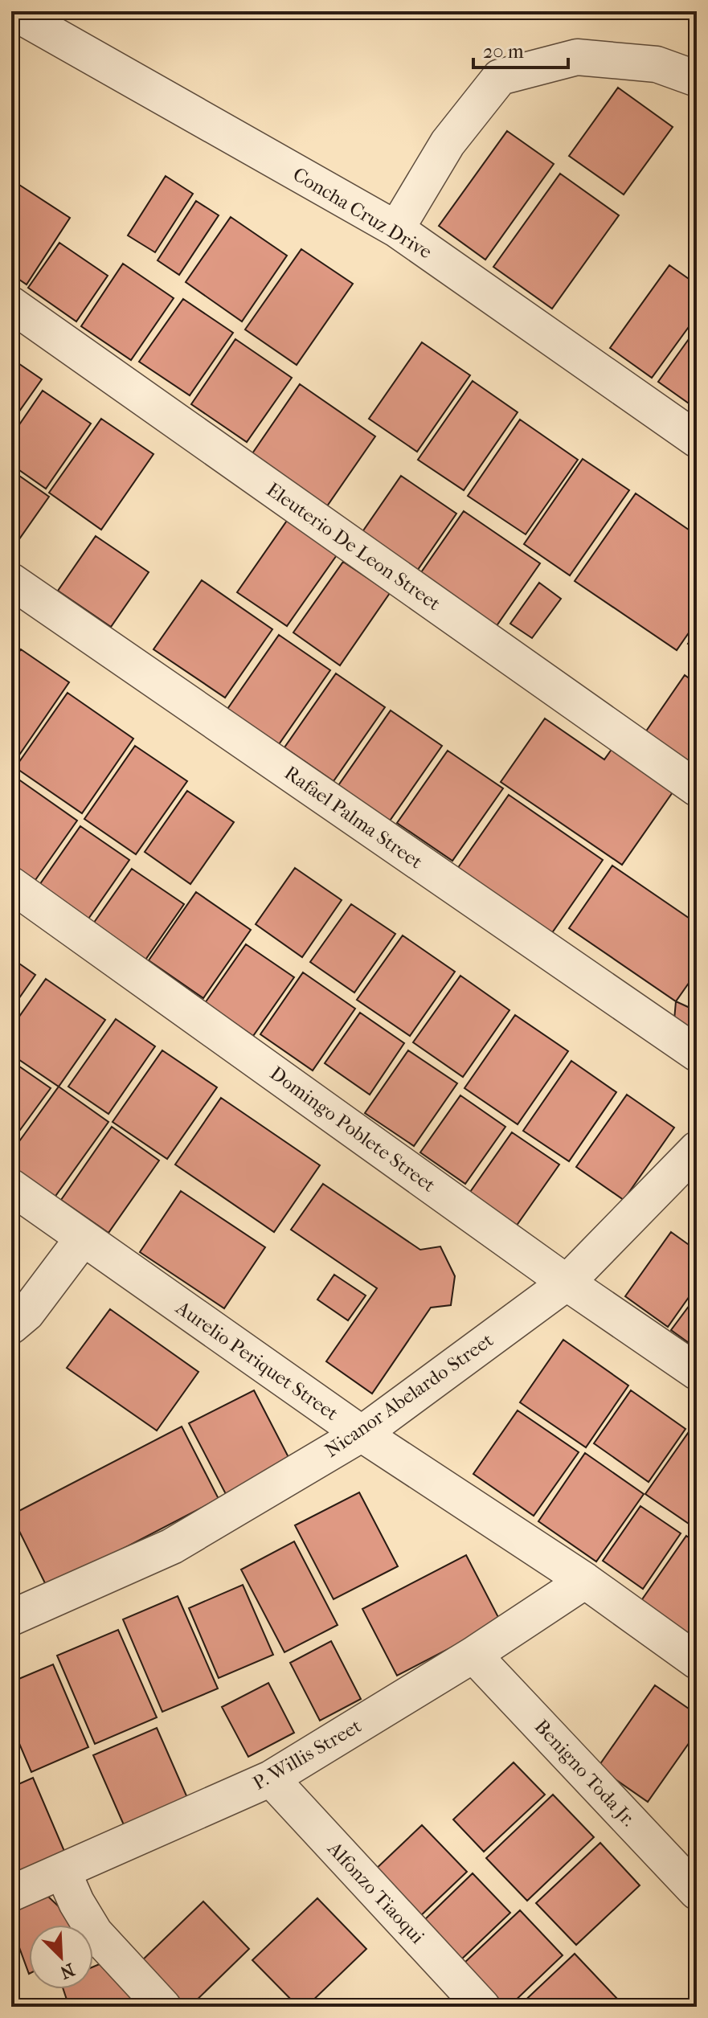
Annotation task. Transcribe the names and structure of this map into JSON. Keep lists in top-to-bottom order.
{
  "streets": {
    "street": [
      "Concha Cruz Drive",
      "Eleuterio De Leon Street",
      "Rafael Palma Street",
      "Domingo Poblete Street",
      "Aurelio Periquet Street",
      "Nicanor Abelardo Street",
      "P. Willis Street",
      "Benigno Toda Jr.",
      "Alfonzo Tiaoqui"
    ]
  },
  "crossings": [
    ["Domingo Poblete Street", "Nicanor Abelardo Street"],
    ["Aurelio Periquet Street", "Nicanor Abelardo Street"],
    ["Aurelio Periquet Street", "P. Willis Street"],
    ["P. Willis Street", "Benigno Toda Jr."],
    ["P. Willis Street", "Alfonzo Tiaoqui"]
  ],
  "scale_bar": "20 m",
  "north": "bottom right"
}
